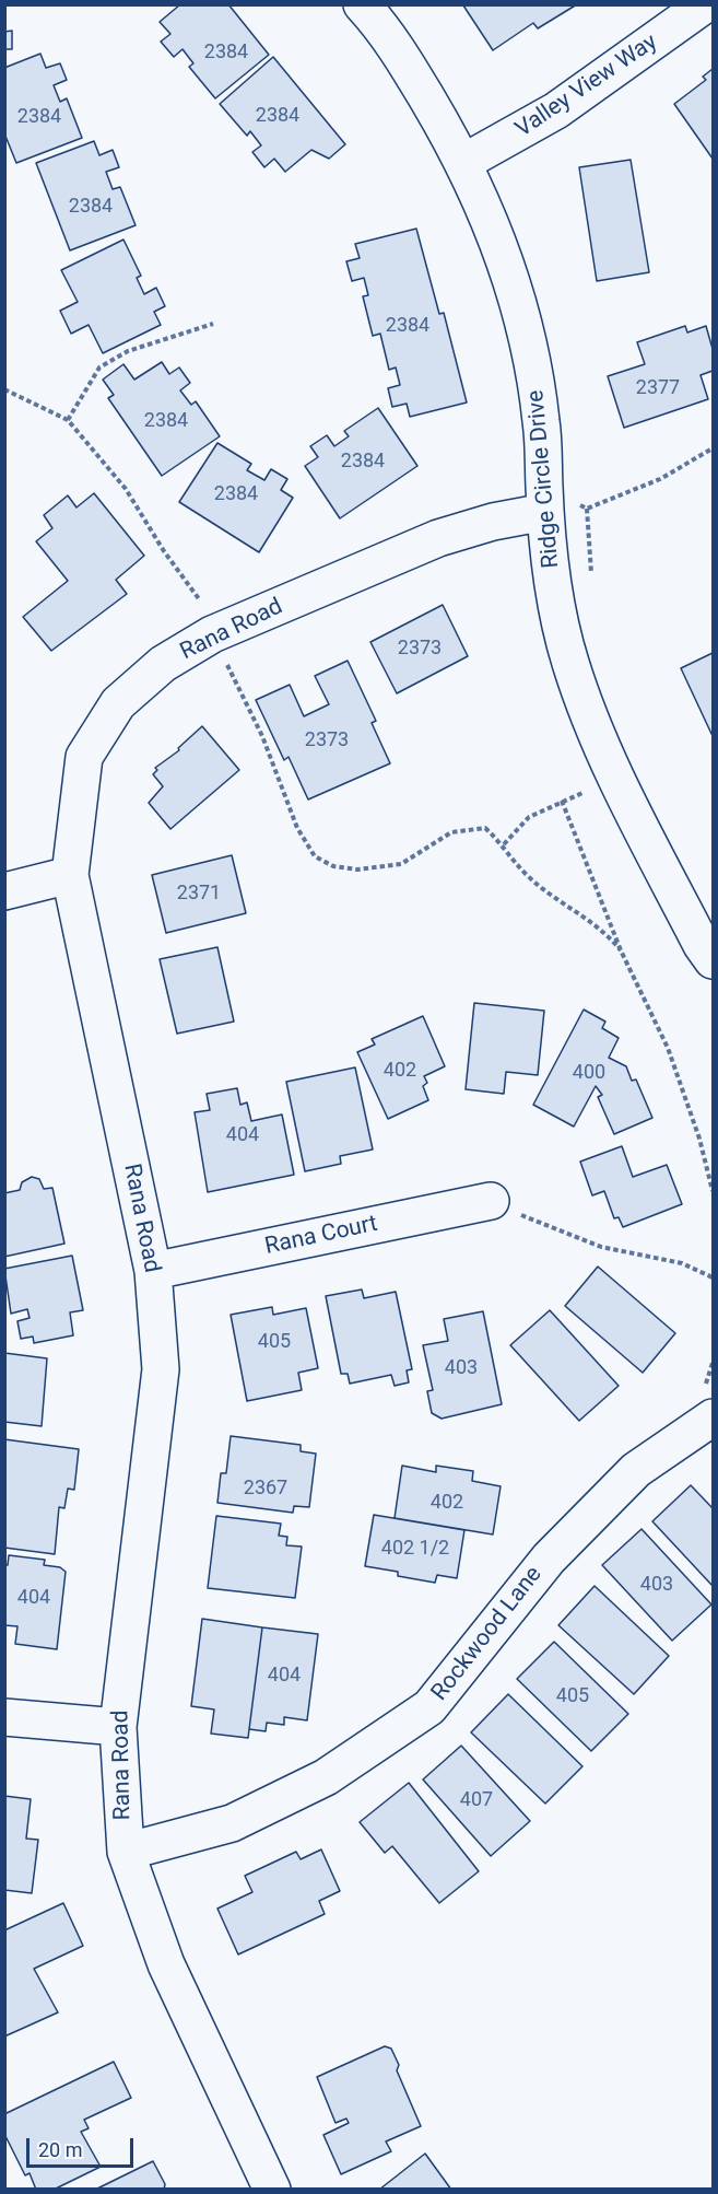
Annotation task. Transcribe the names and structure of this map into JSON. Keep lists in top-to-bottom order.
{
  "streets": {
    "street": [
      "Valley View Way",
      "Ridge Circle Drive",
      "Rana Road",
      "Rana Court",
      "Rockwood Lane"
    ]
  },
  "crossings": [
    ["Valley View Way", "Ridge Circle Drive"],
    ["Ridge Circle Drive", "Rana Road"],
    ["Rana Road", "Rana Court"],
    ["Rana Road", "Rockwood Lane"]
  ],
  "house_numbers": [
    "2384",
    "2384",
    "2384",
    "2384",
    "2384",
    "2377",
    "2384",
    "2384",
    "2384",
    "2373",
    "2373",
    "2371",
    "402",
    "400",
    "404",
    "405",
    "403",
    "2367",
    "402",
    "402 1/2",
    "403",
    "404",
    "404",
    "405",
    "407"
  ],
  "scale_bar": "20 m"
}
